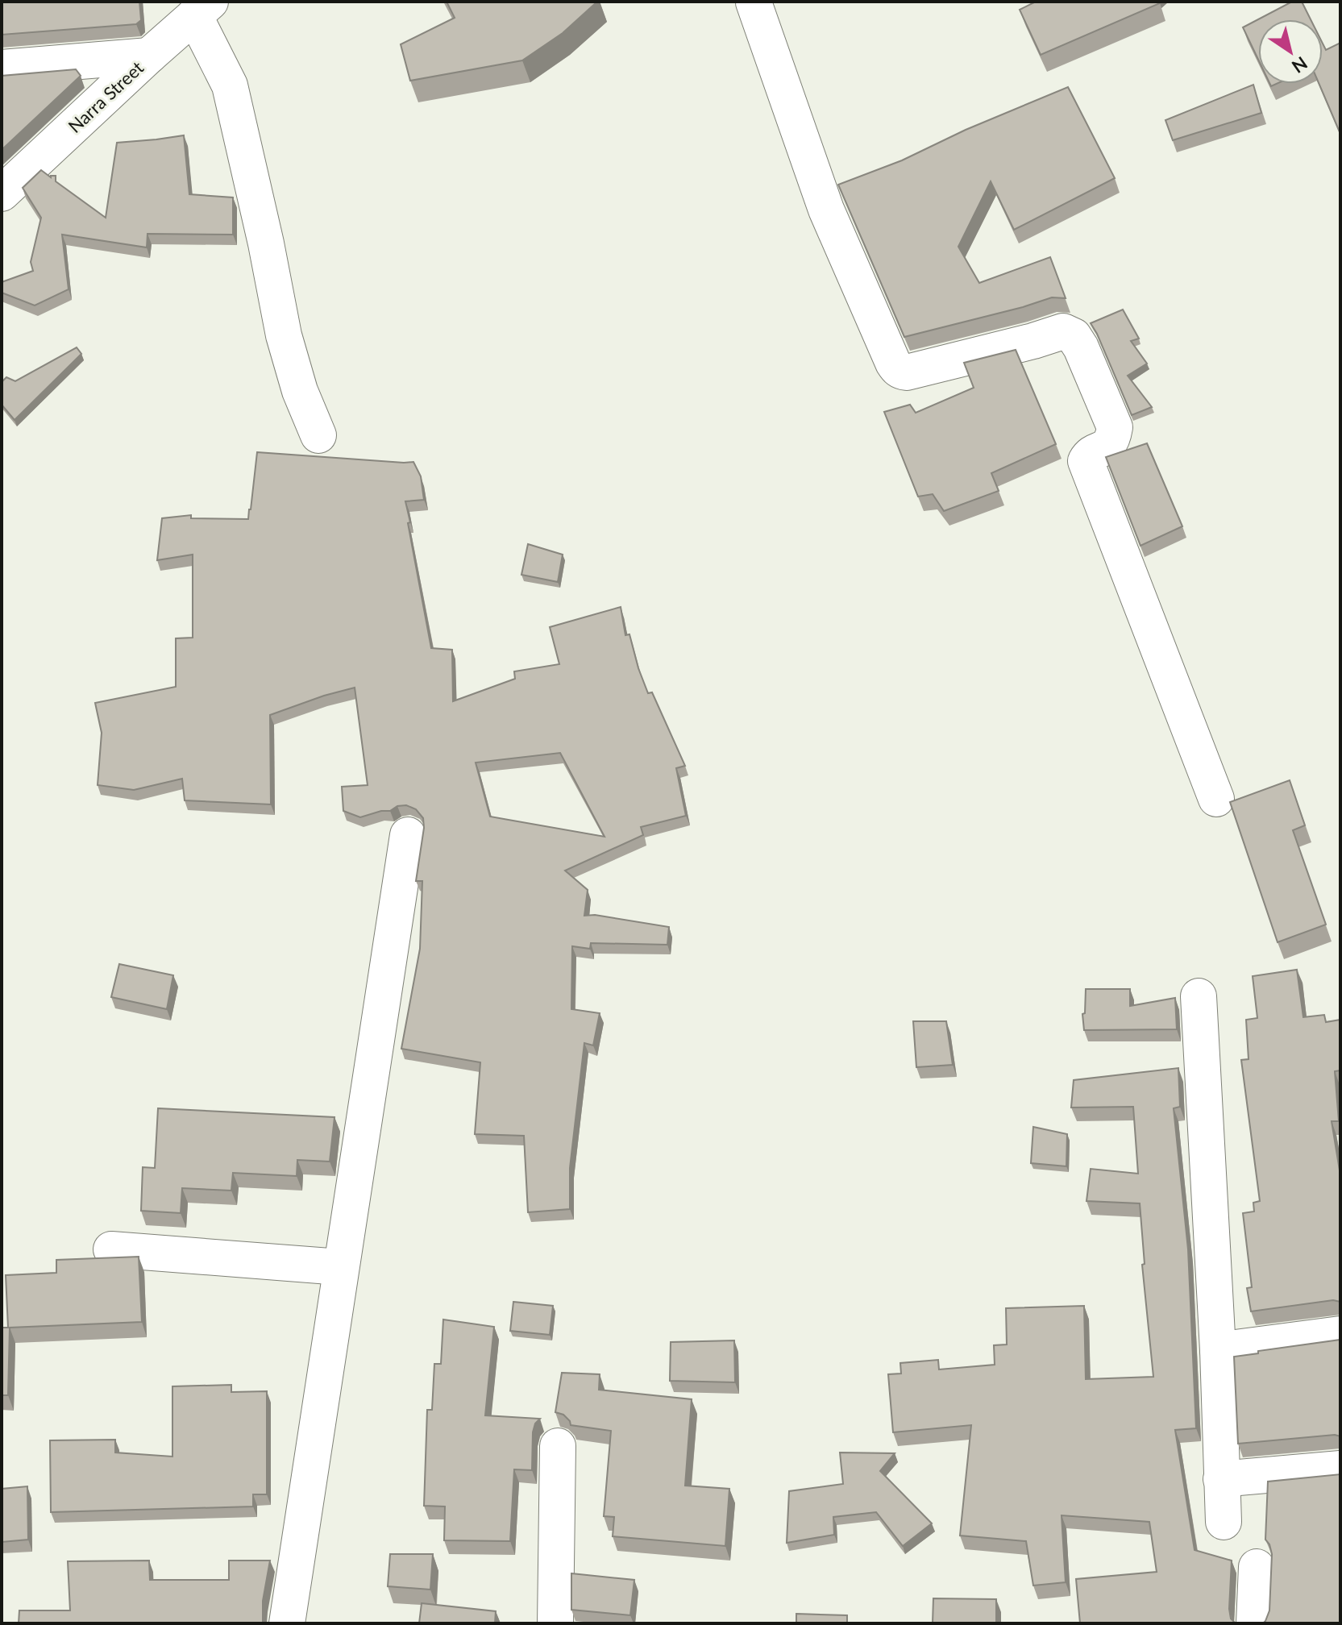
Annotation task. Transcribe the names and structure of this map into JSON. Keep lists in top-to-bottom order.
{
  "streets": {
    "street": ["Narra Street"]
  },
  "north": "bottom right"
}
